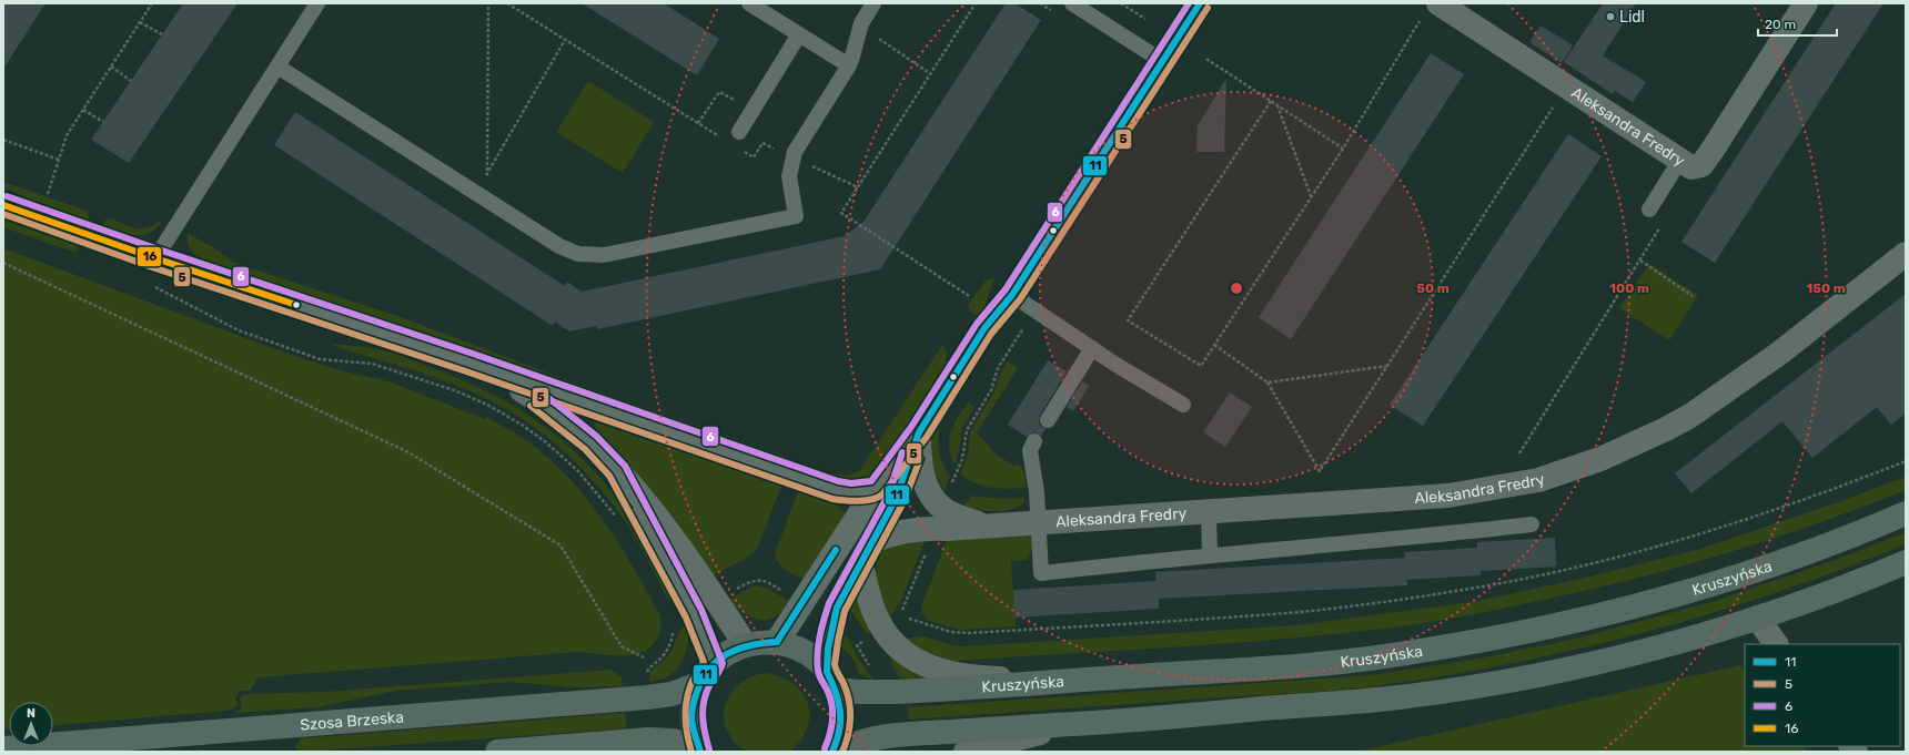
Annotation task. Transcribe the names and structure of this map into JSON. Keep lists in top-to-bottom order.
{
  "streets": {
    "main road": ["Kruszyńska", "Szosa Brzeska"],
    "street": ["Aleksandra Fredry"]
  },
  "places": ["Lidl"],
  "lines": [
    "transit line 11",
    "transit line 6",
    "transit line 5",
    "transit line 16"
  ],
  "legend": [
    "11",
    "5",
    "6",
    "16"
  ],
  "scale_bar": "20 m",
  "north": "top",
  "rings": ["50 m", "100 m", "150 m"]
}
